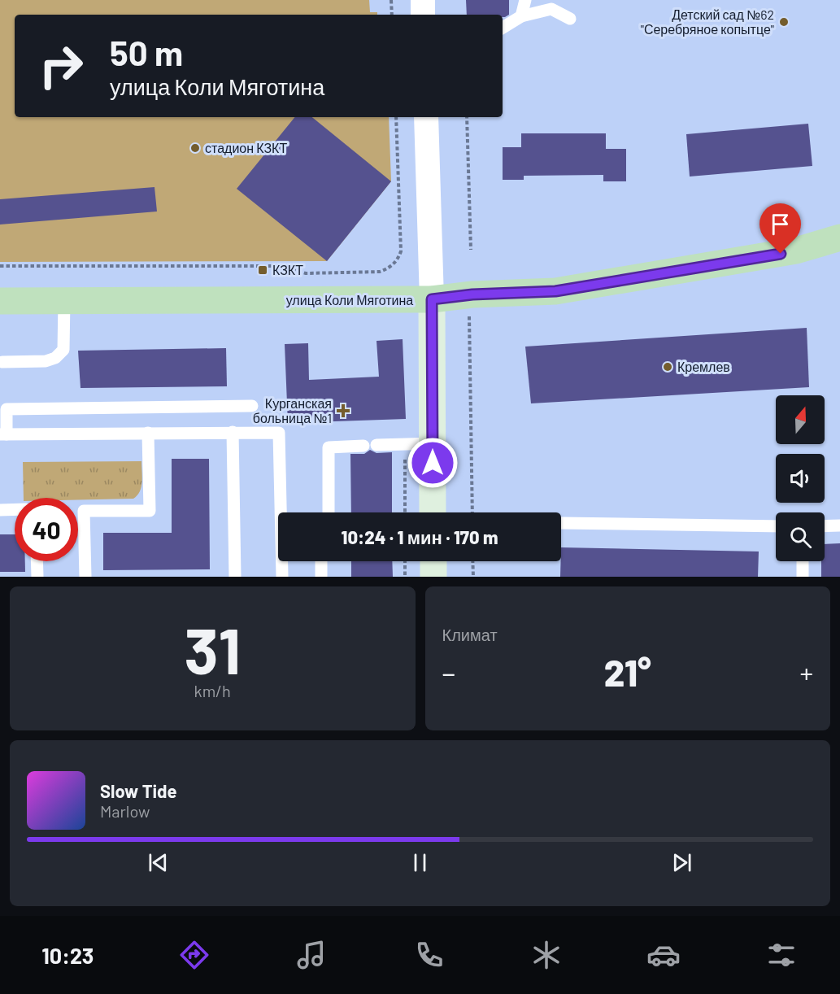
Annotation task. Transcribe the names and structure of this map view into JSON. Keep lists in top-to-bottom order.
{
  "streets": {
    "main road": ["улица Коли Мяготина"]
  },
  "places": {
    "other": ["Детский сад №62 \"Серебряное копытце\"", "стадион КЗКТ", "Кремлев"],
    "transit": ["КЗКТ"],
    "health": ["Курганская больница №1"]
  },
  "north": "top",
  "page": {
    "turn": ["50 m", "улица Коли Мяготина"],
    "limit": "40",
    "trip": "10:24 · 1 мин · 170 m",
    "tile": [
      ["31", "km/h"],
      "Климат"
    ],
    "heat": ["−", "21°", "+"],
    "song": ["Slow Tide", "Marlow"],
    "tabs": "10:23"
  }
}
